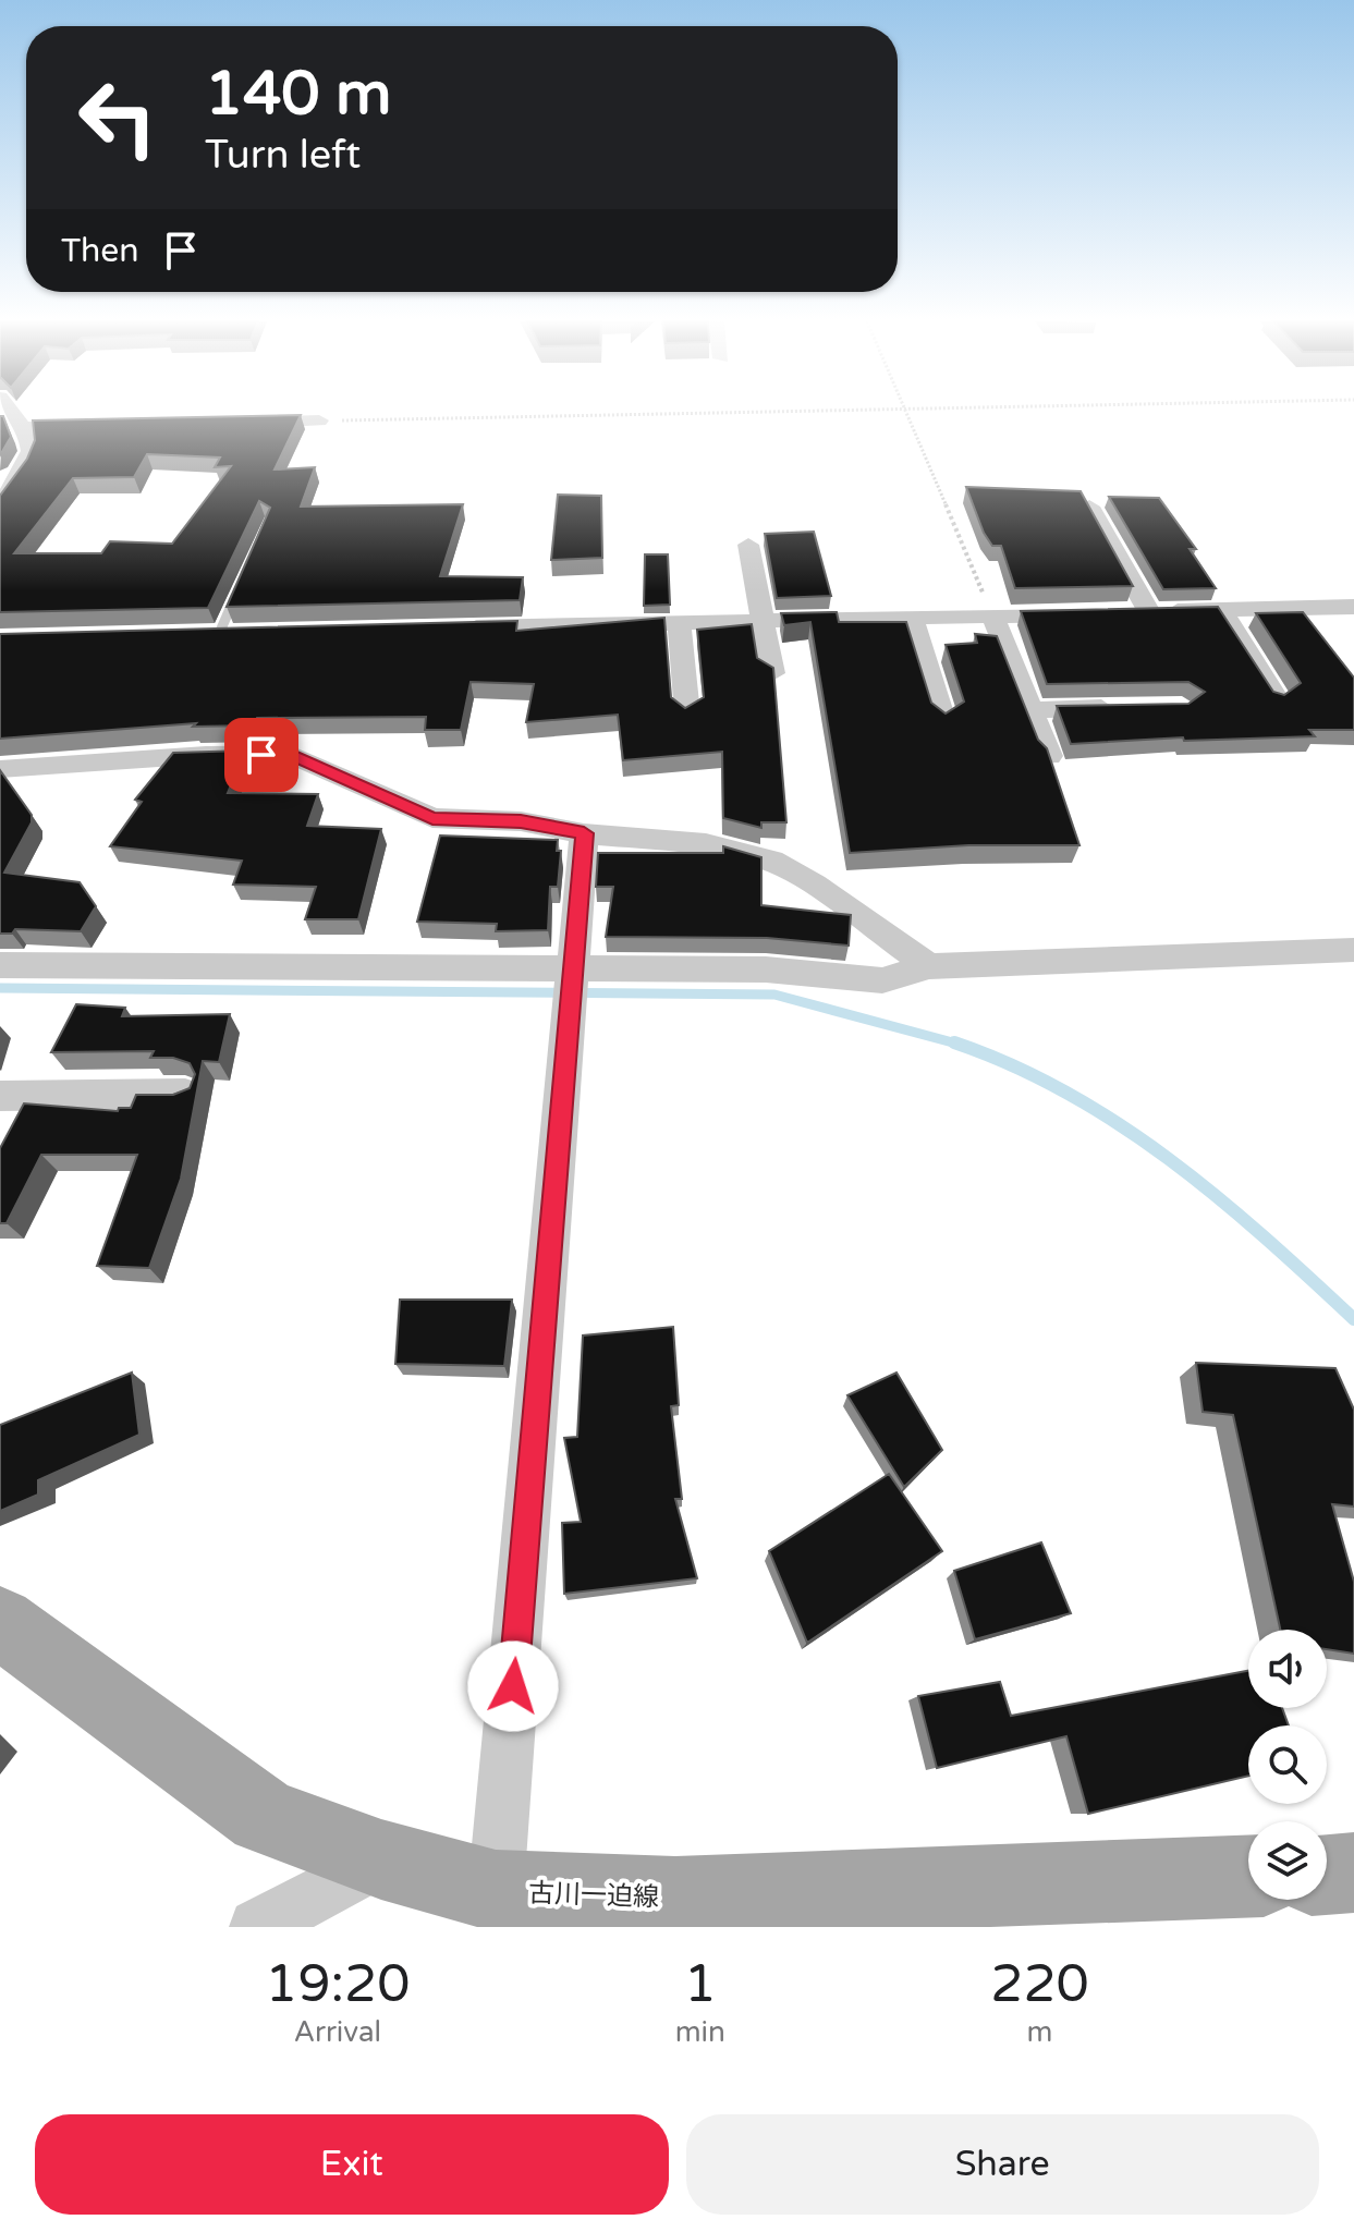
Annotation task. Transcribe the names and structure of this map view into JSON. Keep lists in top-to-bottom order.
{
  "streets": {
    "main road": ["古川一迫線"]
  },
  "page": {
    "turn": ["140 m", "Turn left"],
    "then": "Then",
    "eta": [
      "19:20",
      "Arrival",
      "1",
      "min",
      "220",
      "m"
    ],
    "buttons": ["Exit", "Share"]
  }
}
